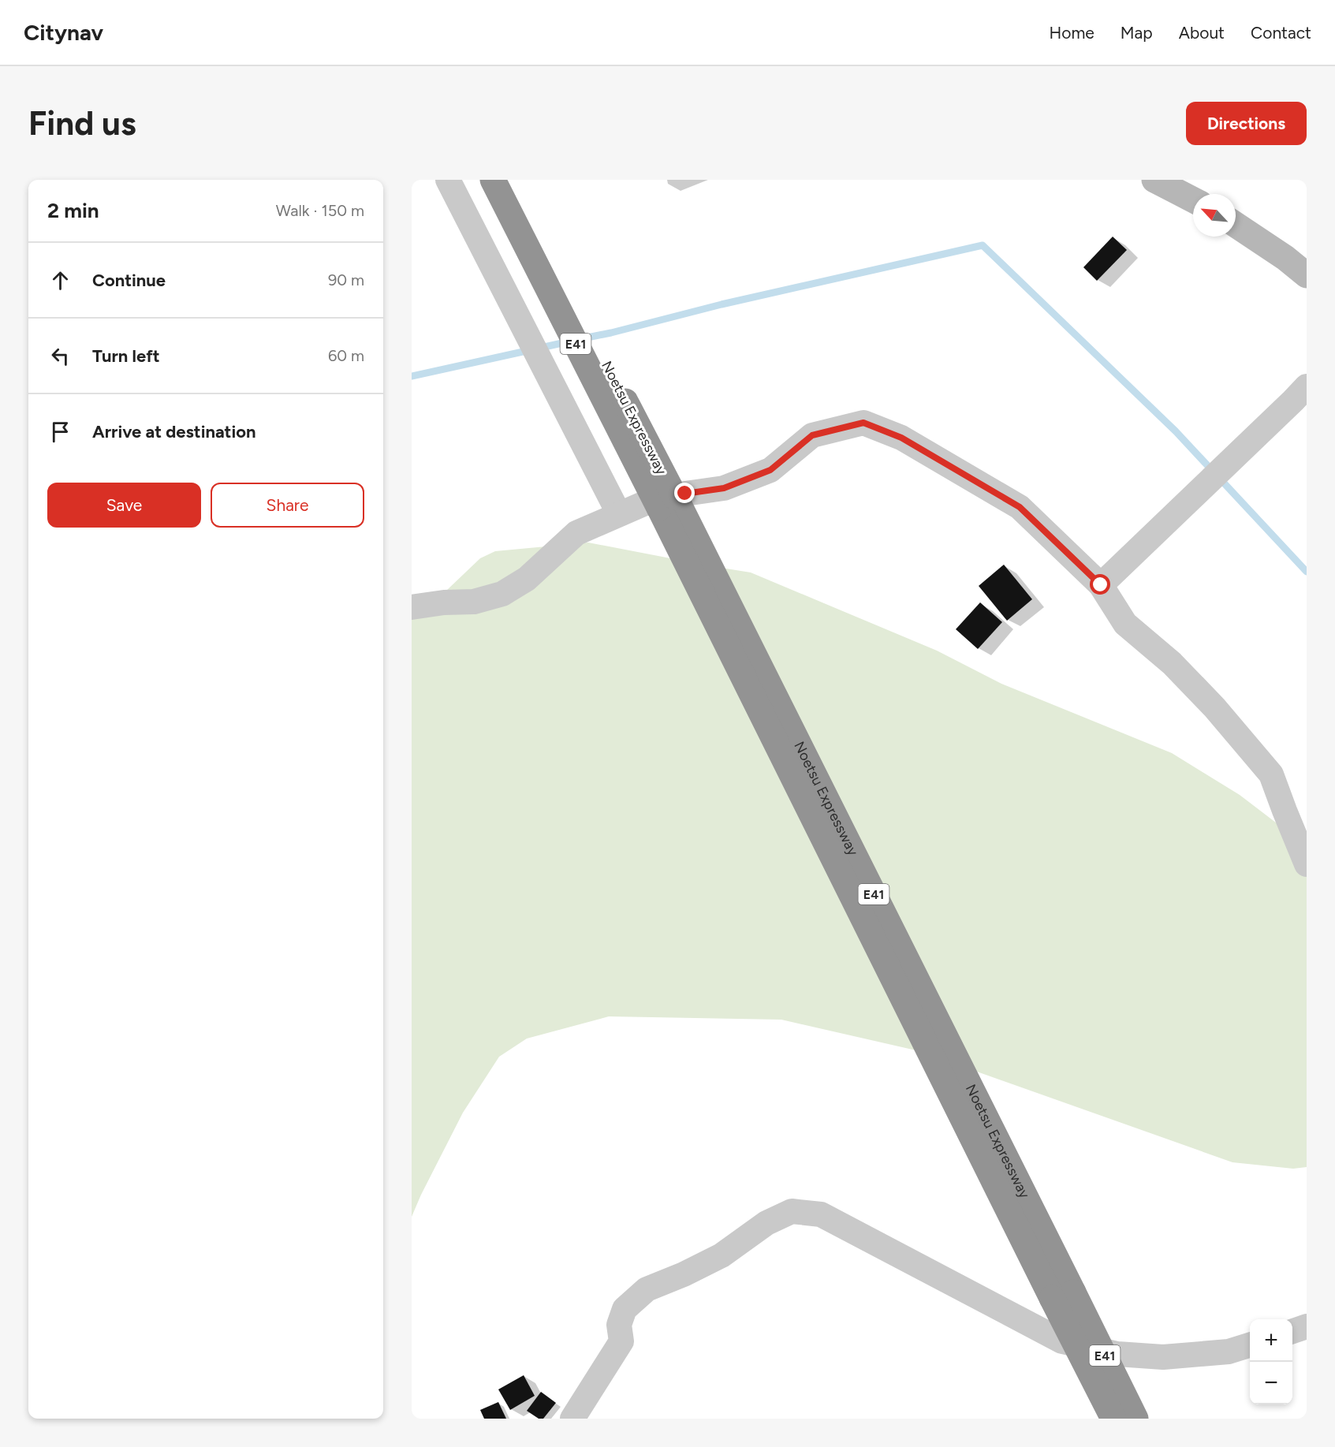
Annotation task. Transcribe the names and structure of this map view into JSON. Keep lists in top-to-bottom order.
{
  "streets": {
    "highway": ["E41", "Noetsu Expressway"]
  },
  "north": "top left",
  "page": {
    "header": "Citynav",
    "nav": [
      "Home",
      "Map",
      "About",
      "Contact"
    ],
    "buttons": [
      "Directions",
      ["Save", "Share"]
    ],
    "title": "Find us",
    "heading": ["2 min", "Walk · 150 m"],
    "list": [
      ["Continue", "90 m"],
      ["Turn left", "60 m"],
      "Arrive at destination"
    ],
    "map_buttons": ["+", "−"]
  }
}
